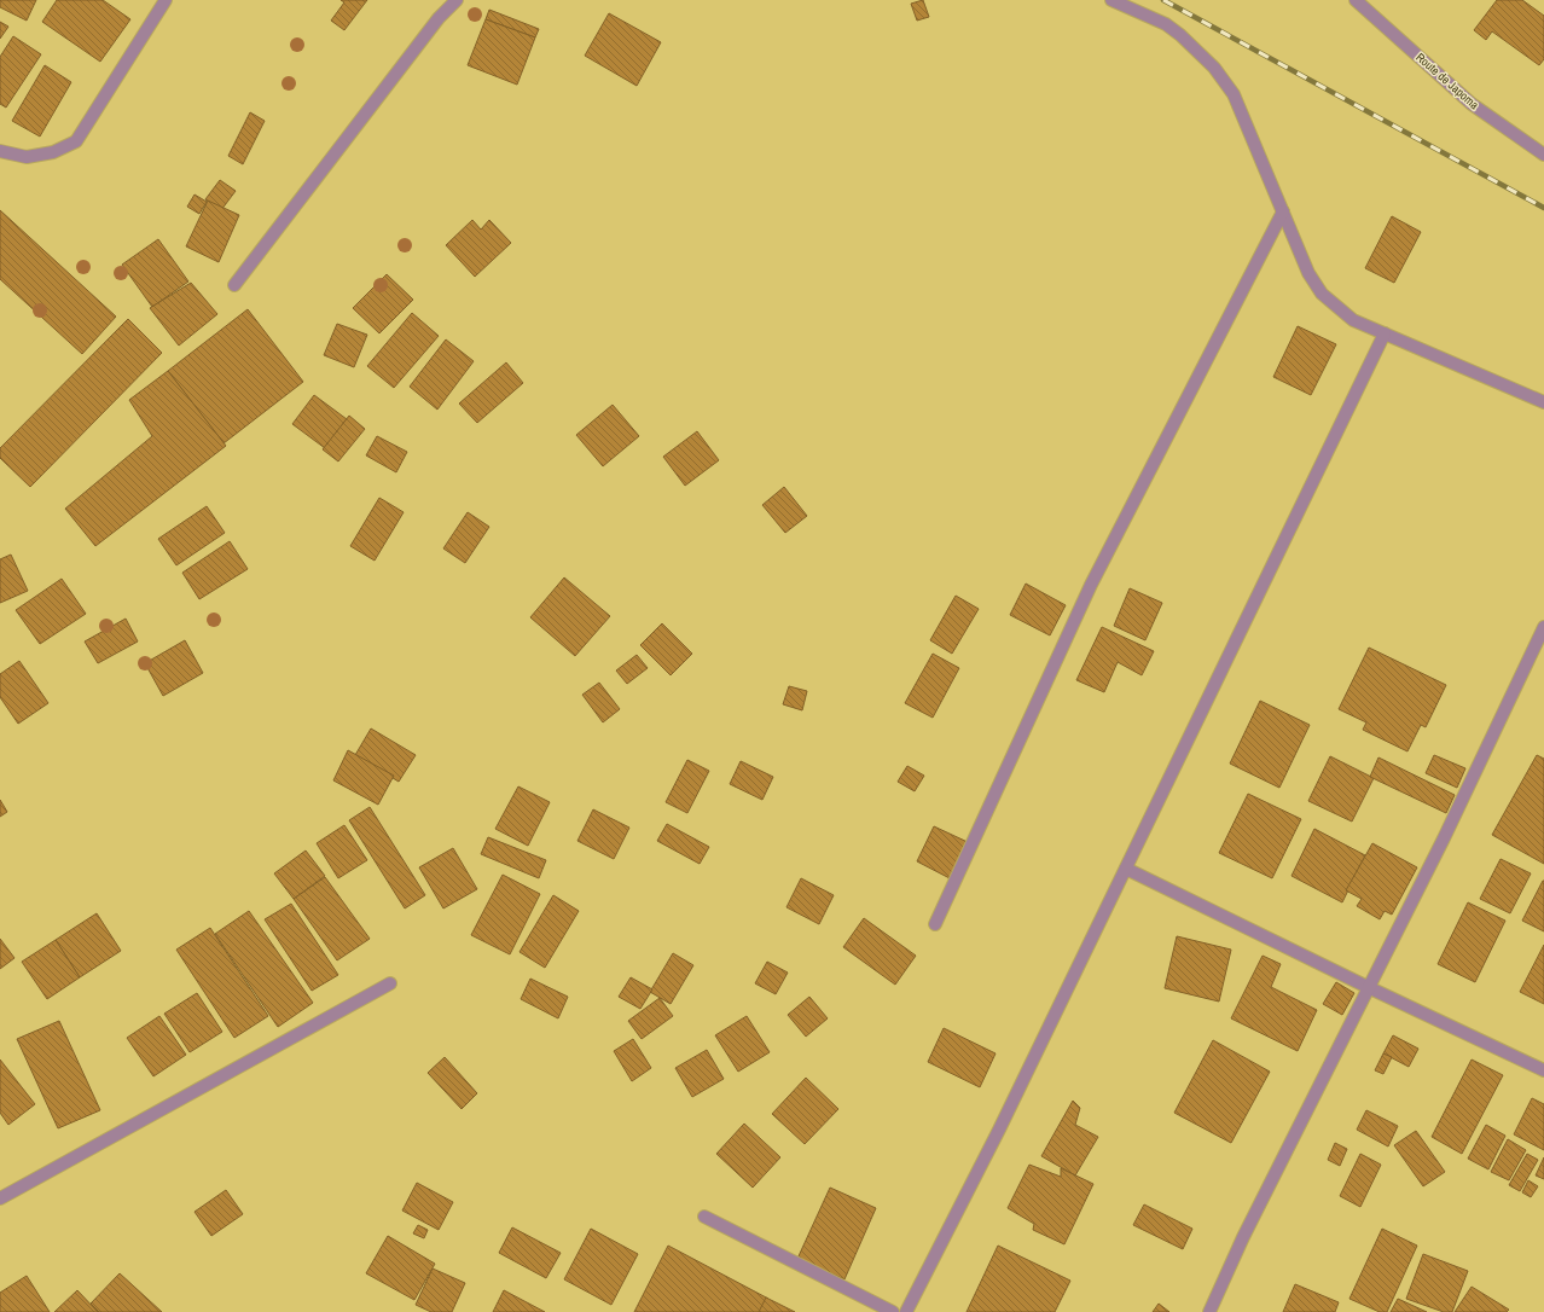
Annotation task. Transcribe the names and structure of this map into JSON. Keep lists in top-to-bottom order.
{
  "streets": {
    "street": ["Route de Japoma"]
  }
}
